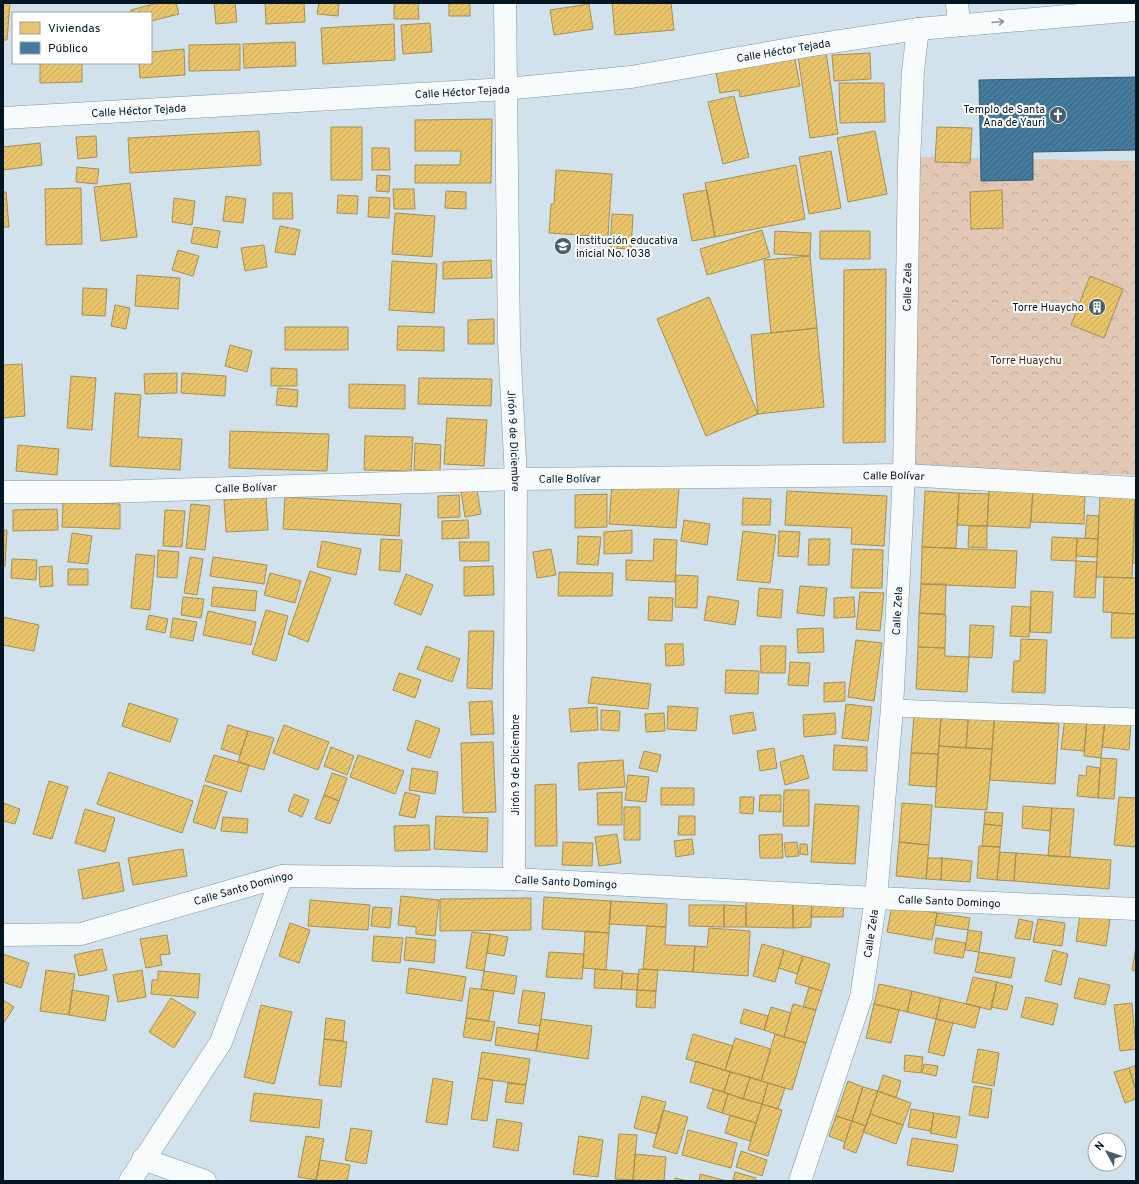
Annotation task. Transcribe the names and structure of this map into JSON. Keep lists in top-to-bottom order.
{
  "streets": {
    "street": [
      "Calle Héctor Tejada",
      "Calle Zela",
      "Jirón 9 de Diciembre",
      "Calle Bolívar",
      "Calle Santo Domingo"
    ]
  },
  "crossings": [
    ["Calle Héctor Tejada", "Calle Zela"],
    ["Calle Héctor Tejada", "Jirón 9 de Diciembre"],
    ["Calle Zela", "Calle Bolívar"],
    ["Calle Zela", "Calle Santo Domingo"],
    ["Jirón 9 de Diciembre", "Calle Bolívar"],
    ["Jirón 9 de Diciembre", "Calle Santo Domingo"]
  ],
  "parks": ["Torre Huaychu"],
  "places": {
    "church": ["Templo de Santa Ana de Yauri"],
    "school or university": ["Institución educativa inicial No. 1038"],
    "building": ["Torre Huaycho"]
  },
  "legend": ["Viviendas", "Público"],
  "north": "top left"
}
